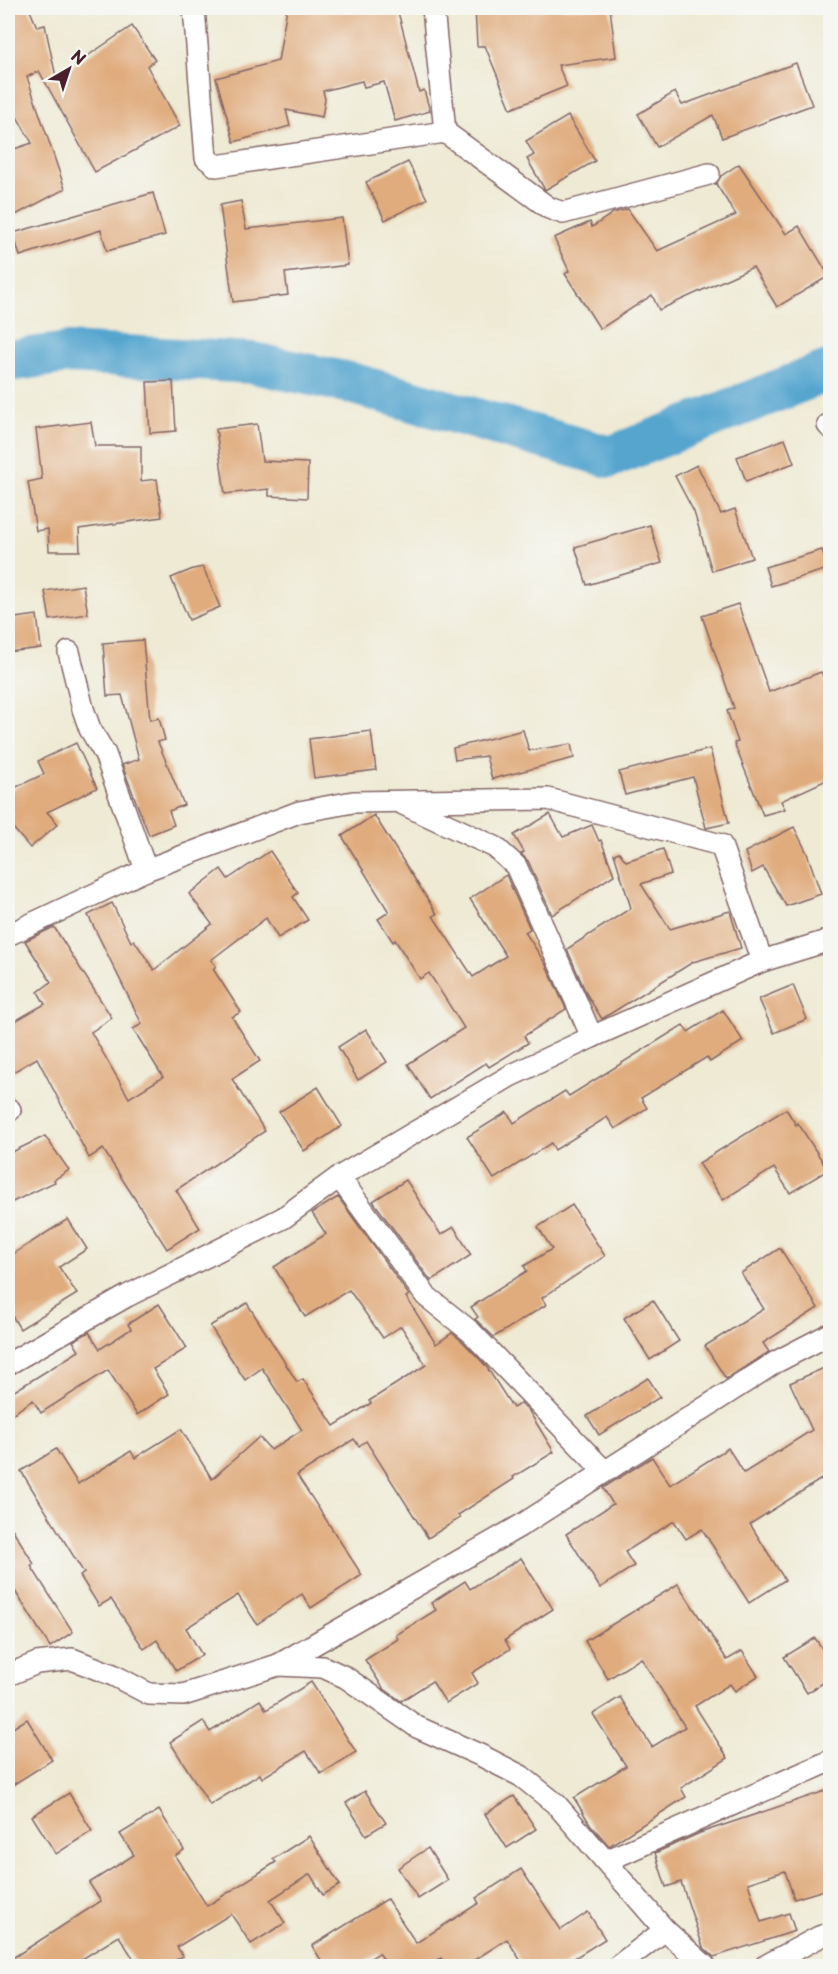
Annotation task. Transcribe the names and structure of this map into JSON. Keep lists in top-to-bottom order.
{
  "north": "top right"
}
